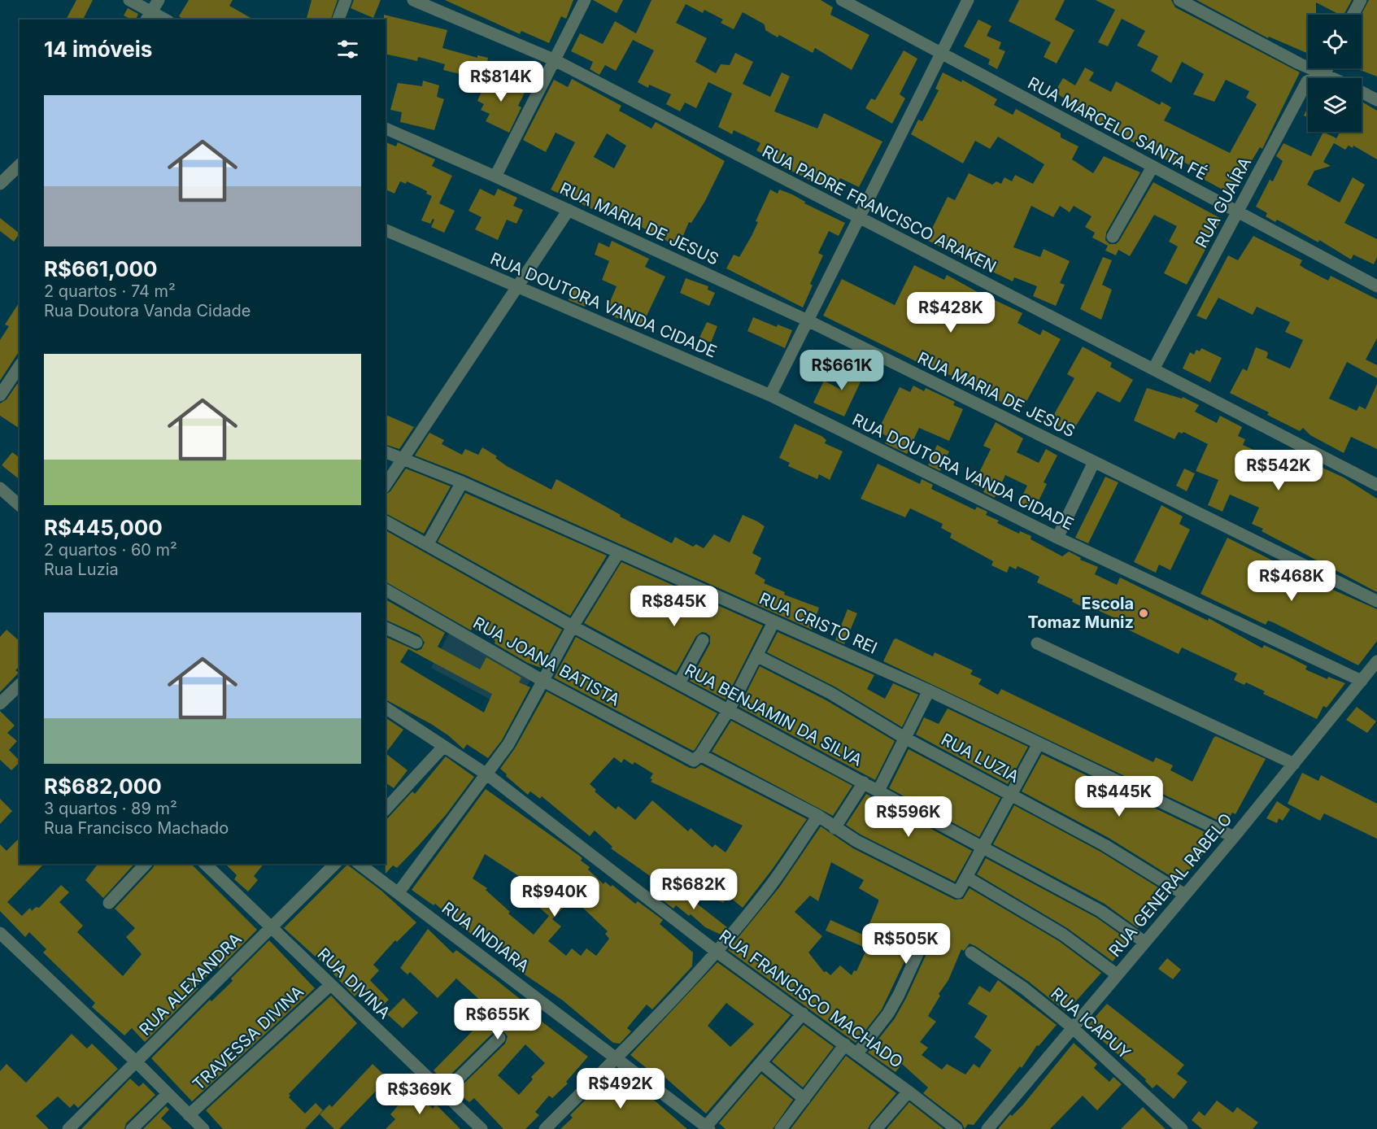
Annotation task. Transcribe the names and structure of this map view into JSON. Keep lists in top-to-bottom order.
{
  "streets": {
    "street": [
      "RUA MARCELO SANTA FÉ",
      "RUA GUAÍRA",
      "RUA PADRE FRANCISCO ARAKEN",
      "RUA MARIA DE JESUS",
      "RUA DOUTORA VANDA CIDADE",
      "RUA CRISTO REI",
      "RUA JOANA BATISTA",
      "RUA BENJAMIN DA SILVA",
      "RUA LUZIA",
      "RUA GENERAL RABELO",
      "RUA INDIARA",
      "RUA DIVINA",
      "RUA ALEXANDRA",
      "RUA FRANCISCO MACHADO",
      "RUA ICAPUY",
      "TRAVESSA DIVINA"
    ]
  },
  "crossings": [
    ["RUA MARCELO SANTA FÉ", "RUA GUAÍRA"],
    ["RUA GUAÍRA", "RUA PADRE FRANCISCO ARAKEN"],
    ["RUA DOUTORA VANDA CIDADE", "RUA GENERAL RABELO"],
    ["RUA CRISTO REI", "RUA GENERAL RABELO"],
    ["RUA BENJAMIN DA SILVA", "RUA GENERAL RABELO"],
    ["RUA LUZIA", "RUA GENERAL RABELO"],
    ["RUA GENERAL RABELO", "RUA ICAPUY"],
    ["RUA DIVINA", "RUA ALEXANDRA"],
    ["RUA DIVINA", "TRAVESSA DIVINA"]
  ],
  "places": ["Escola Tomaz Muniz"],
  "page": {
    "heading": "14 imóveis",
    "price": [
      "R$814K",
      "R$428K",
      "R$661K",
      "R$542K",
      "R$468K",
      "R$845K",
      "R$445K",
      "R$596K",
      "R$682K",
      "R$940K",
      "R$505K",
      "R$655K",
      "R$492K",
      "R$369K"
    ],
    "list": [
      {
        "name": "R$661,000",
        "note": "2 quartos · 74 m² · Rua Doutora Vanda Cidade"
      },
      {
        "name": "R$445,000",
        "note": "2 quartos · 60 m² · Rua Luzia"
      },
      {
        "name": "R$682,000",
        "note": "3 quartos · 89 m² · Rua Francisco Machado"
      }
    ]
  }
}
